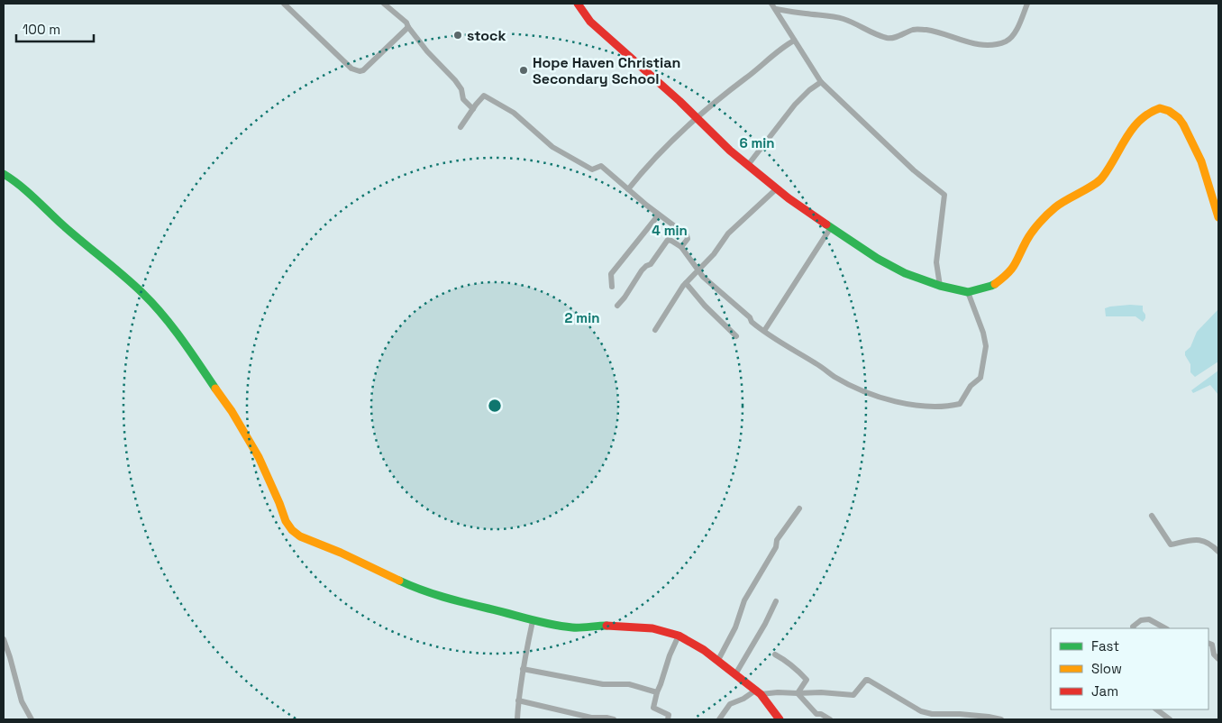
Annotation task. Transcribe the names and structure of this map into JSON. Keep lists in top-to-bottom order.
{
  "places": ["stock", "Hope Haven Christian Secondary School"],
  "legend": ["Fast", "Slow", "Jam"],
  "scale_bar": "100 m",
  "rings": ["6 min", "4 min", "2 min"]
}
